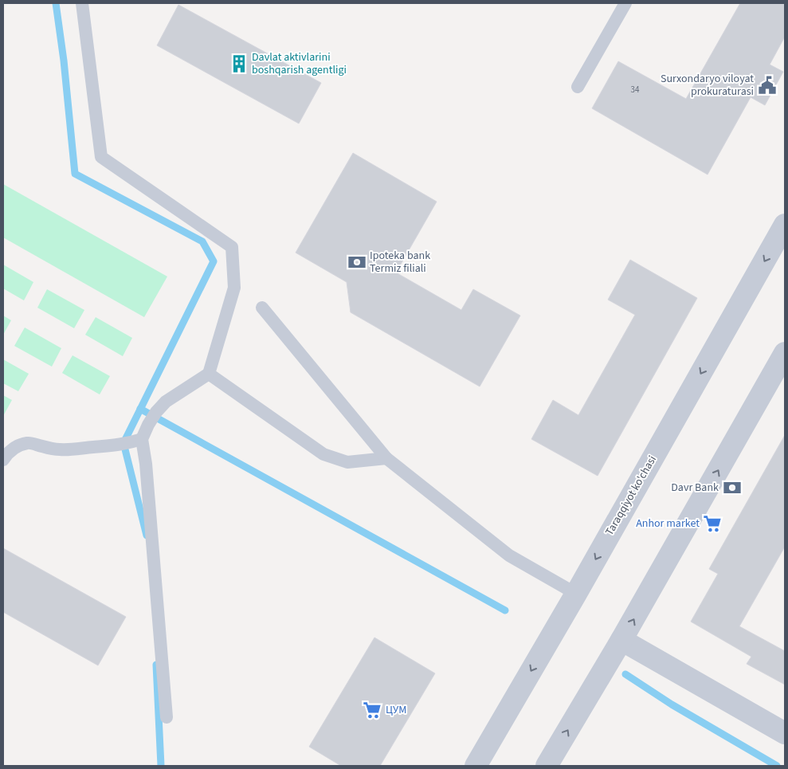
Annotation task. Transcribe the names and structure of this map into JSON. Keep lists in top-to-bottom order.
{
  "streets": {
    "street": ["Taraqqiyot ko'chasi"]
  },
  "places": {
    "building": ["Davlat aktivlarini boshqarish agentligi"],
    "public building": ["Surxondaryo viloyat prokuraturasi"],
    "bank": ["Ipoteka bank Termiz filiali", "Davr Bank"],
    "supermarket": ["Anhor market", "ЦУМ"]
  },
  "house_numbers": ["34"]
}
